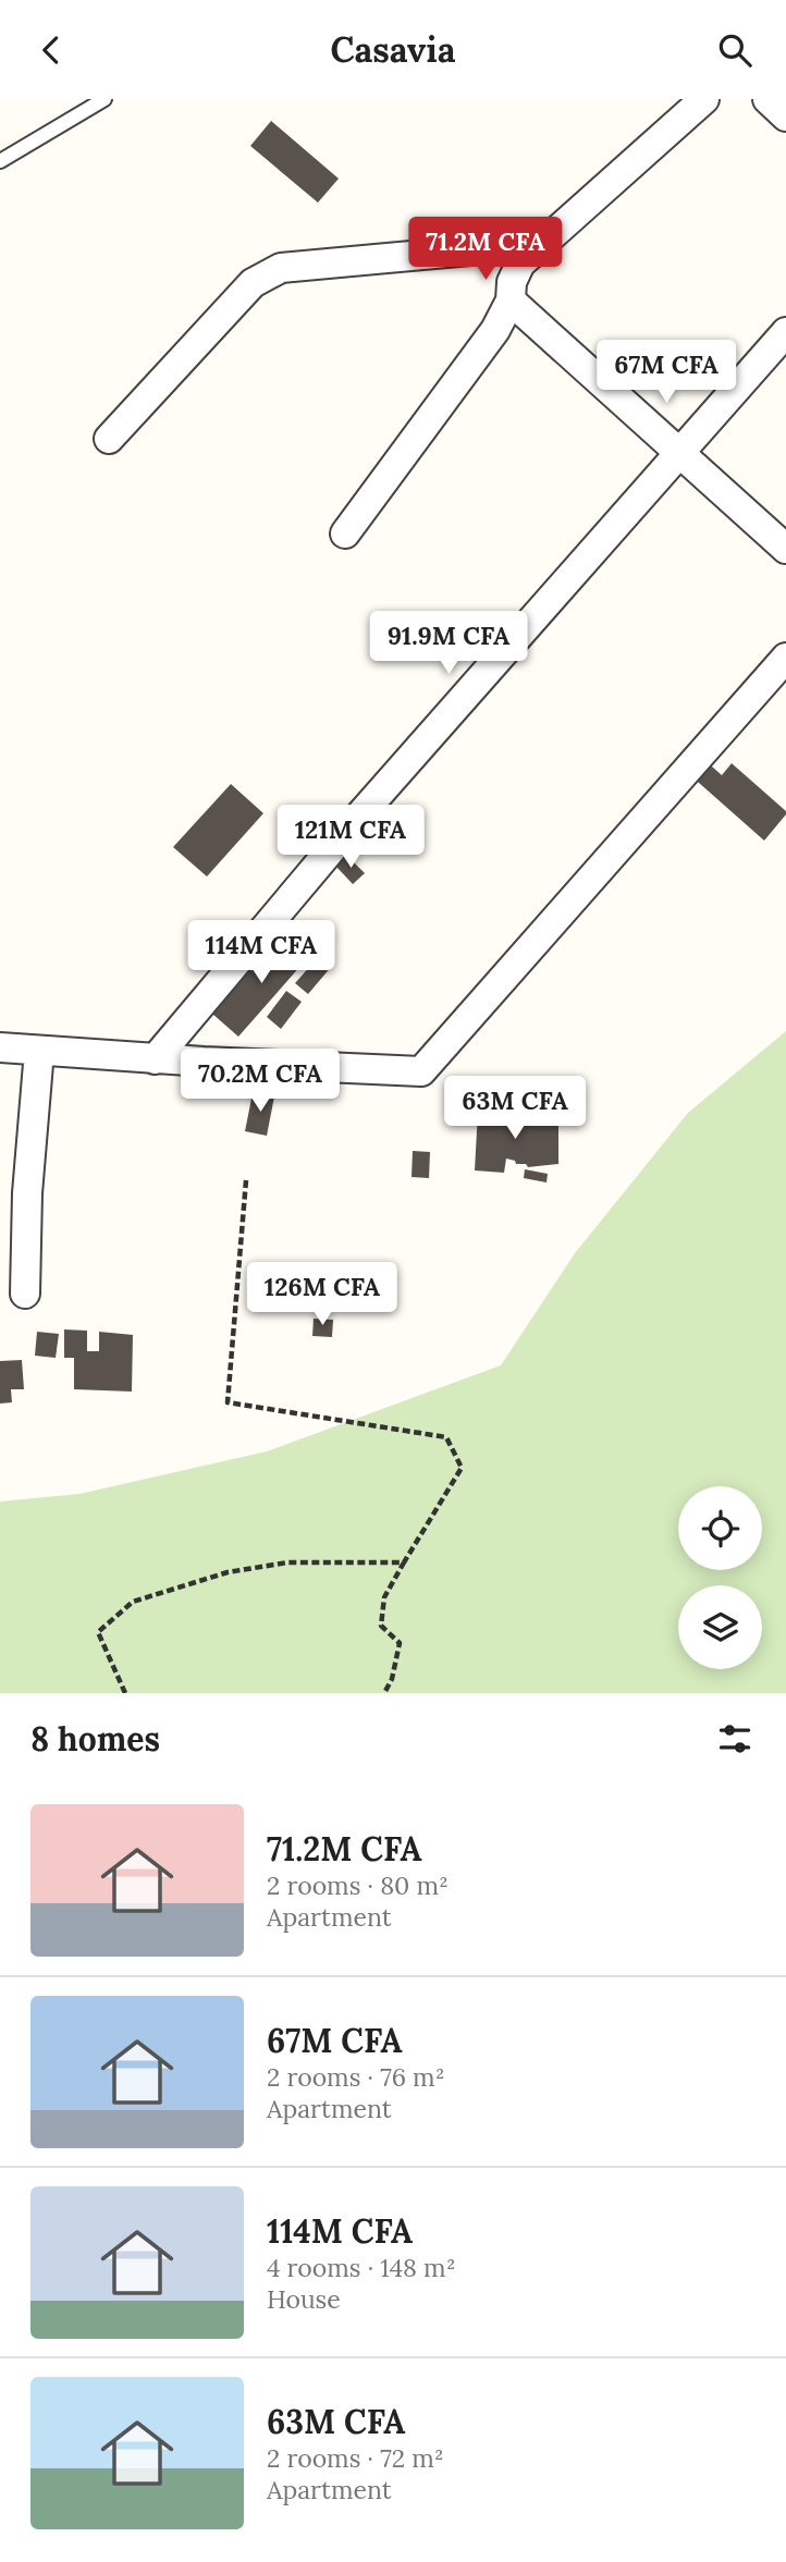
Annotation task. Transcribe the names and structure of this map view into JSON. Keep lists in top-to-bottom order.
{
  "page": {
    "header": "Casavia",
    "price": [
      "71.2M CFA",
      "67M CFA",
      "91.9M CFA",
      "121M CFA",
      "114M CFA",
      "70.2M CFA",
      "63M CFA",
      "126M CFA"
    ],
    "heading": "8 homes",
    "list": [
      {
        "name": "71.2M CFA",
        "note": "2 rooms · 80 m² · Apartment"
      },
      {
        "name": "67M CFA",
        "note": "2 rooms · 76 m² · Apartment"
      },
      {
        "name": "114M CFA",
        "note": "4 rooms · 148 m² · House"
      },
      {
        "name": "63M CFA",
        "note": "2 rooms · 72 m² · Apartment"
      }
    ]
  }
}
